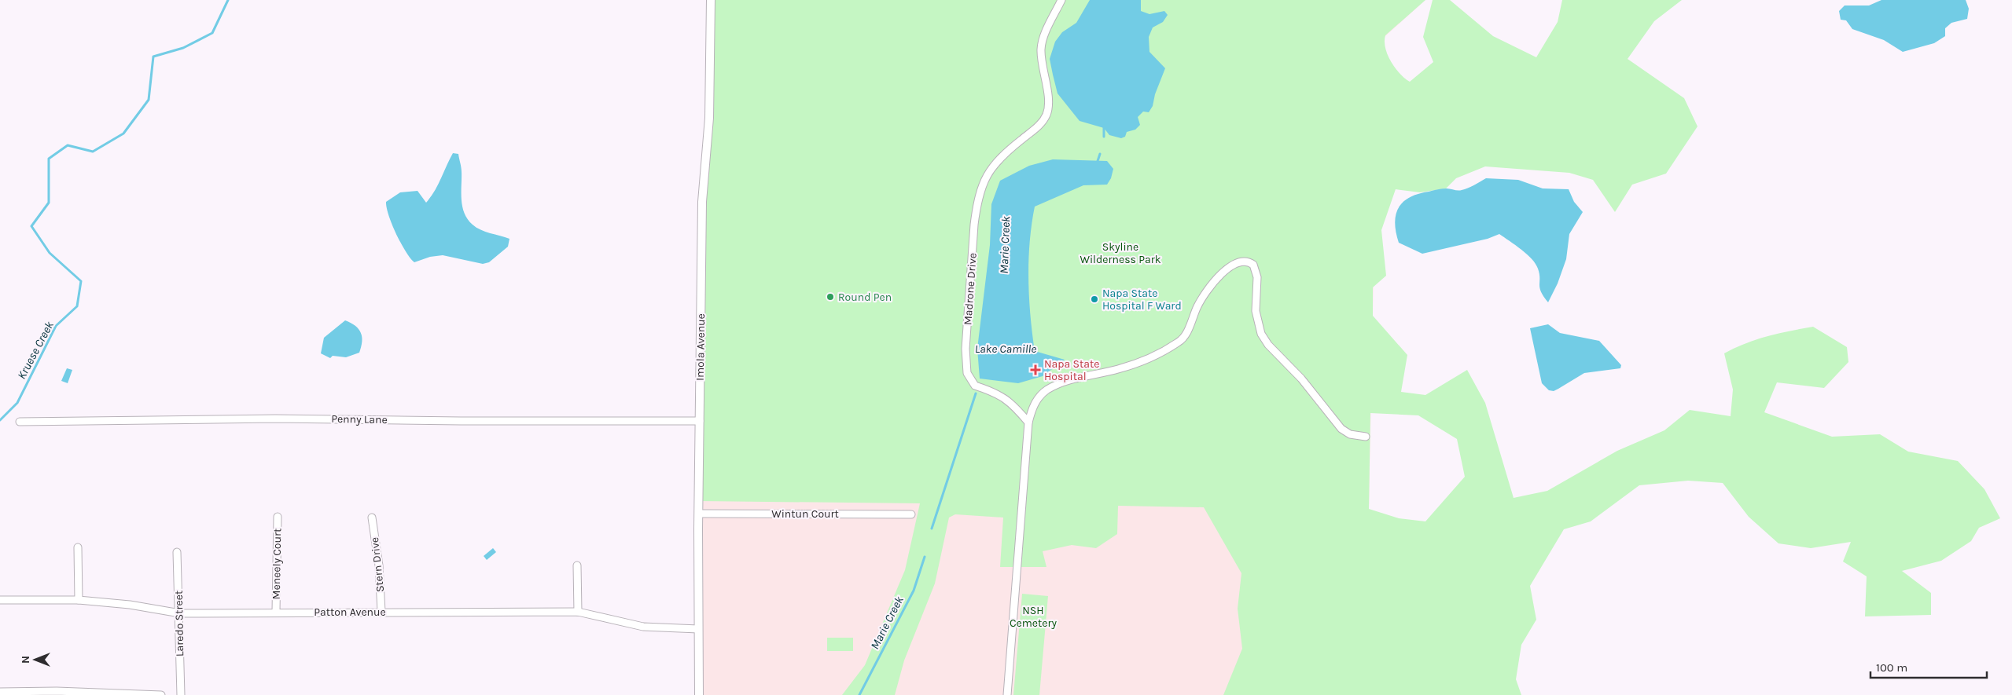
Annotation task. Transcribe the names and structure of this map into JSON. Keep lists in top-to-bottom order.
{
  "streets": {
    "street": [
      "Madrone Drive",
      "Imola Avenue",
      "Penny Lane",
      "Wintun Court",
      "Meneely Court",
      "Stern Drive",
      "Patton Avenue",
      "Laredo Street"
    ]
  },
  "crossings": [
    ["Imola Avenue", "Penny Lane"],
    ["Imola Avenue", "Wintun Court"],
    ["Imola Avenue", "Patton Avenue"],
    ["Meneely Court", "Patton Avenue"],
    ["Stern Drive", "Patton Avenue"],
    ["Patton Avenue", "Laredo Street"]
  ],
  "water": ["Marie Creek", "Lake Camille", "Kruese Creek"],
  "parks": ["Skyline Wilderness Park", "NSH Cemetery"],
  "places": {
    "other": ["Round Pen", "Napa State Hospital F Ward"],
    "health": ["Napa State Hospital"]
  },
  "scale_bar": "100 m",
  "north": "left"
}
